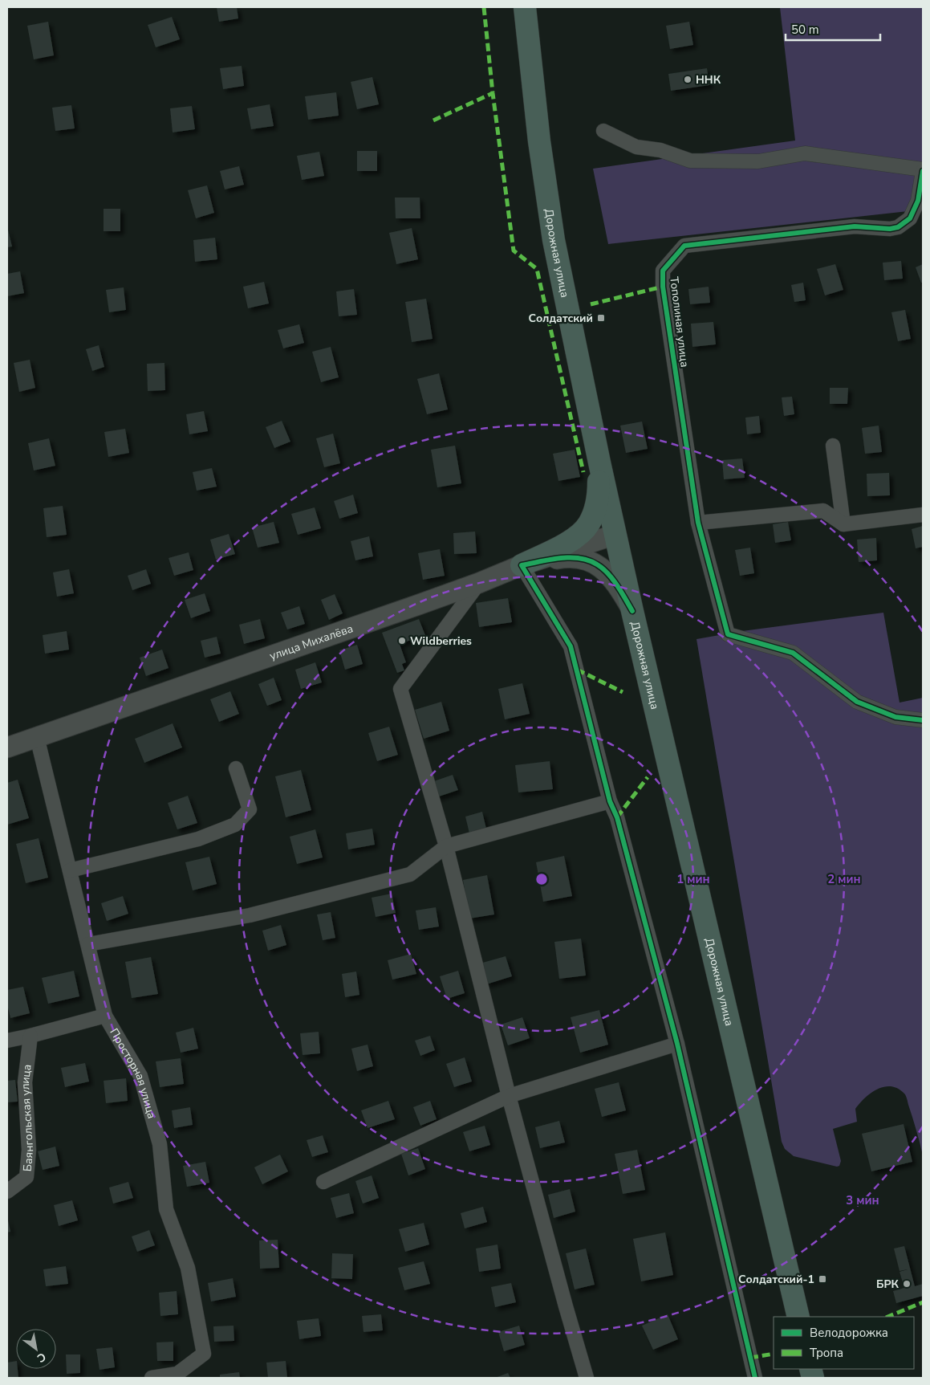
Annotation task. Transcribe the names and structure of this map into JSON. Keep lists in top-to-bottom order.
{
  "streets": {
    "highway": ["Дорожная улица"],
    "street": [
      "Тополиная улица",
      "улица Михалёва",
      "Просторная улица",
      "Баянгольская улица"
    ]
  },
  "crossings": [
    ["Дорожная улица", "улица Михалёва"],
    ["улица Михалёва", "Просторная улица"]
  ],
  "places": {
    "other": ["ННК", "Wildberries", "БРК"],
    "transit": ["Солдатский", "Солдатский-1"]
  },
  "legend": ["Велодорожка", "Тропа"],
  "scale_bar": "50 m",
  "north": "bottom right",
  "rings": ["1 мин", "2 мин", "3 мин"]
}
